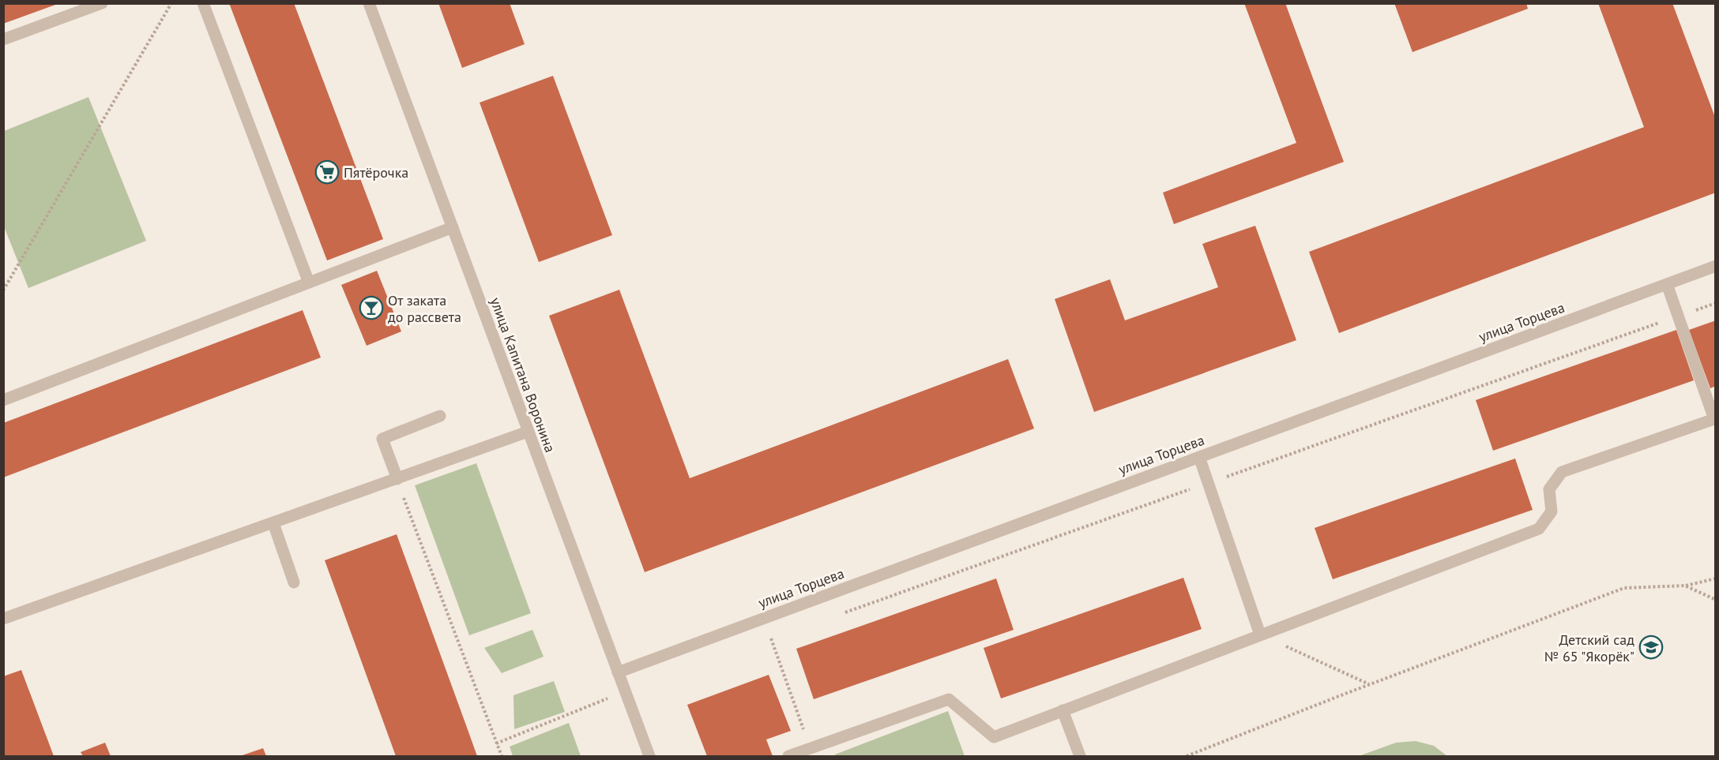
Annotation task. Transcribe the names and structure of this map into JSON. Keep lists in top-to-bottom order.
{
  "streets": {
    "street": ["улица Торцева", "улица Капитана Воронина"]
  },
  "crossings": [
    ["улица Торцева", "улица Капитана Воронина"]
  ],
  "places": {
    "supermarket": ["Пятёрочка"],
    "bar": ["От заката до рассвета"],
    "school or university": ["Детский сад № 65 \"Якорёк\""]
  }
}
